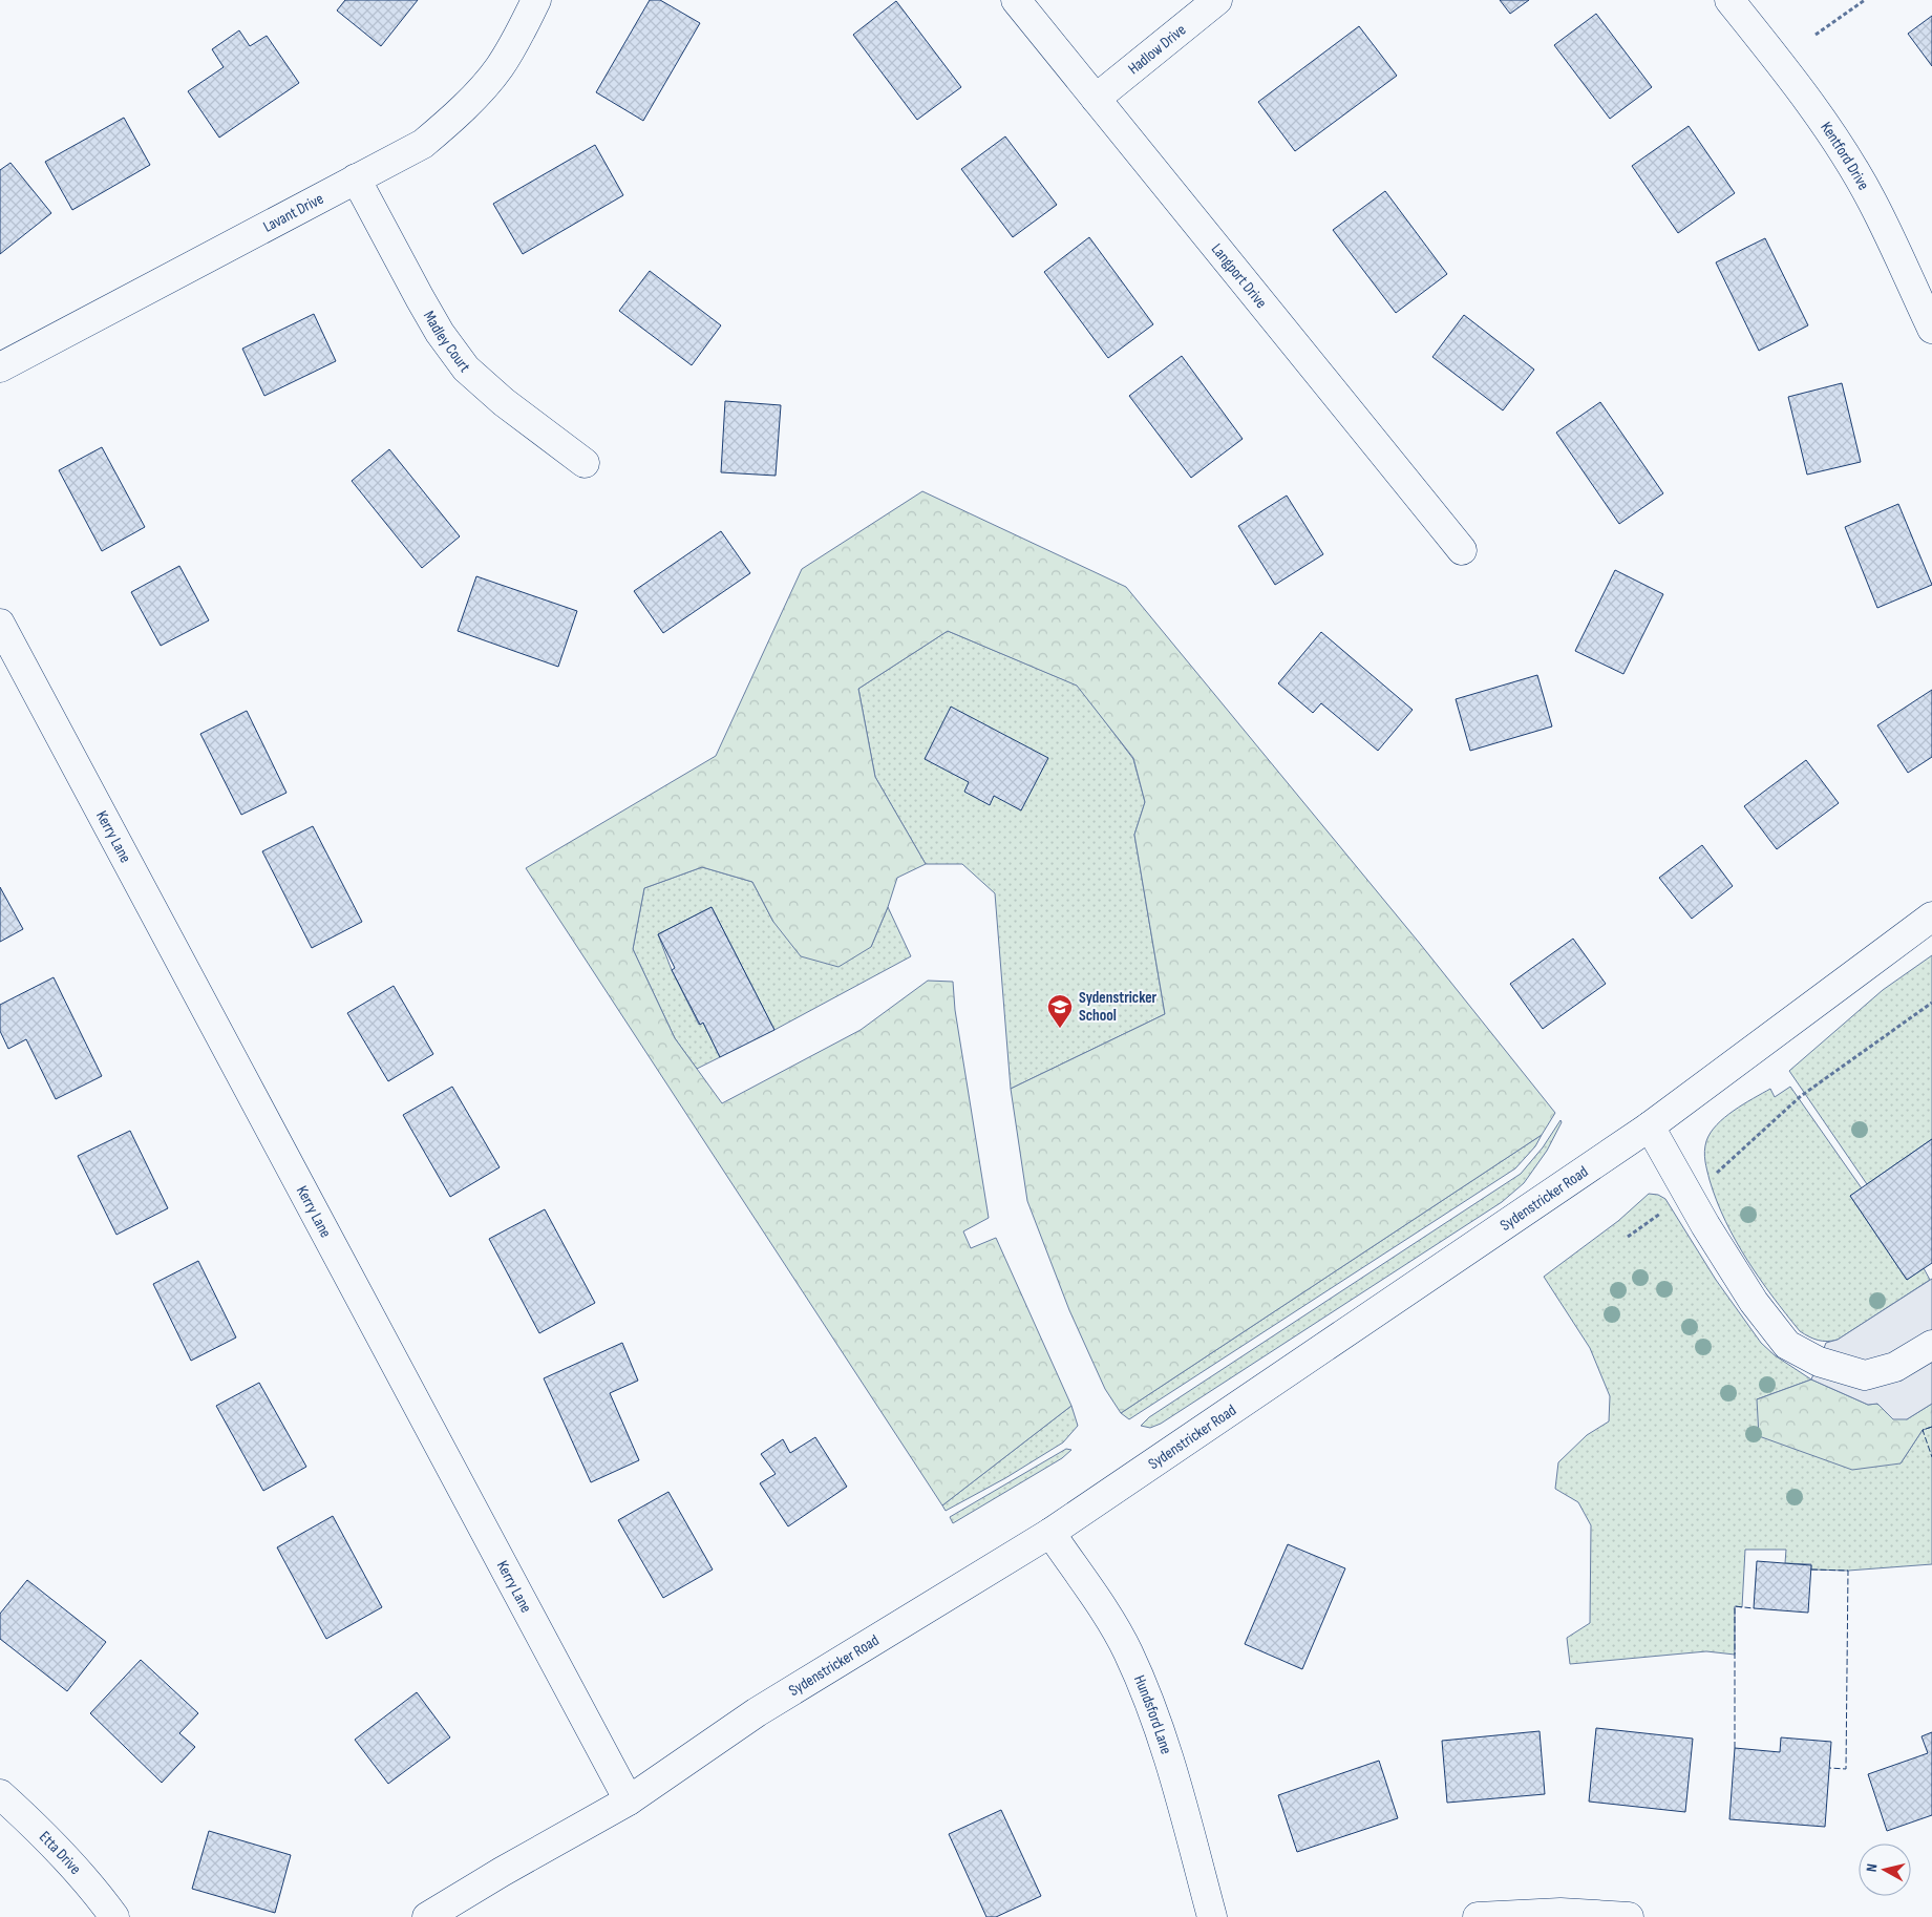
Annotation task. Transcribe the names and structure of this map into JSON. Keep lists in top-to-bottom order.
{
  "streets": {
    "street": [
      "Hadlow Drive",
      "Kentford Drive",
      "Lavant Drive",
      "Langport Drive",
      "Madley Court",
      "Kerry Lane",
      "Sydenstricker Road",
      "Hundsford Lane",
      "Etta Drive"
    ]
  },
  "crossings": [
    ["Hadlow Drive", "Langport Drive"],
    ["Lavant Drive", "Madley Court"],
    ["Kerry Lane", "Sydenstricker Road"],
    ["Sydenstricker Road", "Hundsford Lane"]
  ],
  "places": {
    "school or university": ["Sydenstricker School"]
  },
  "north": "left"
}
